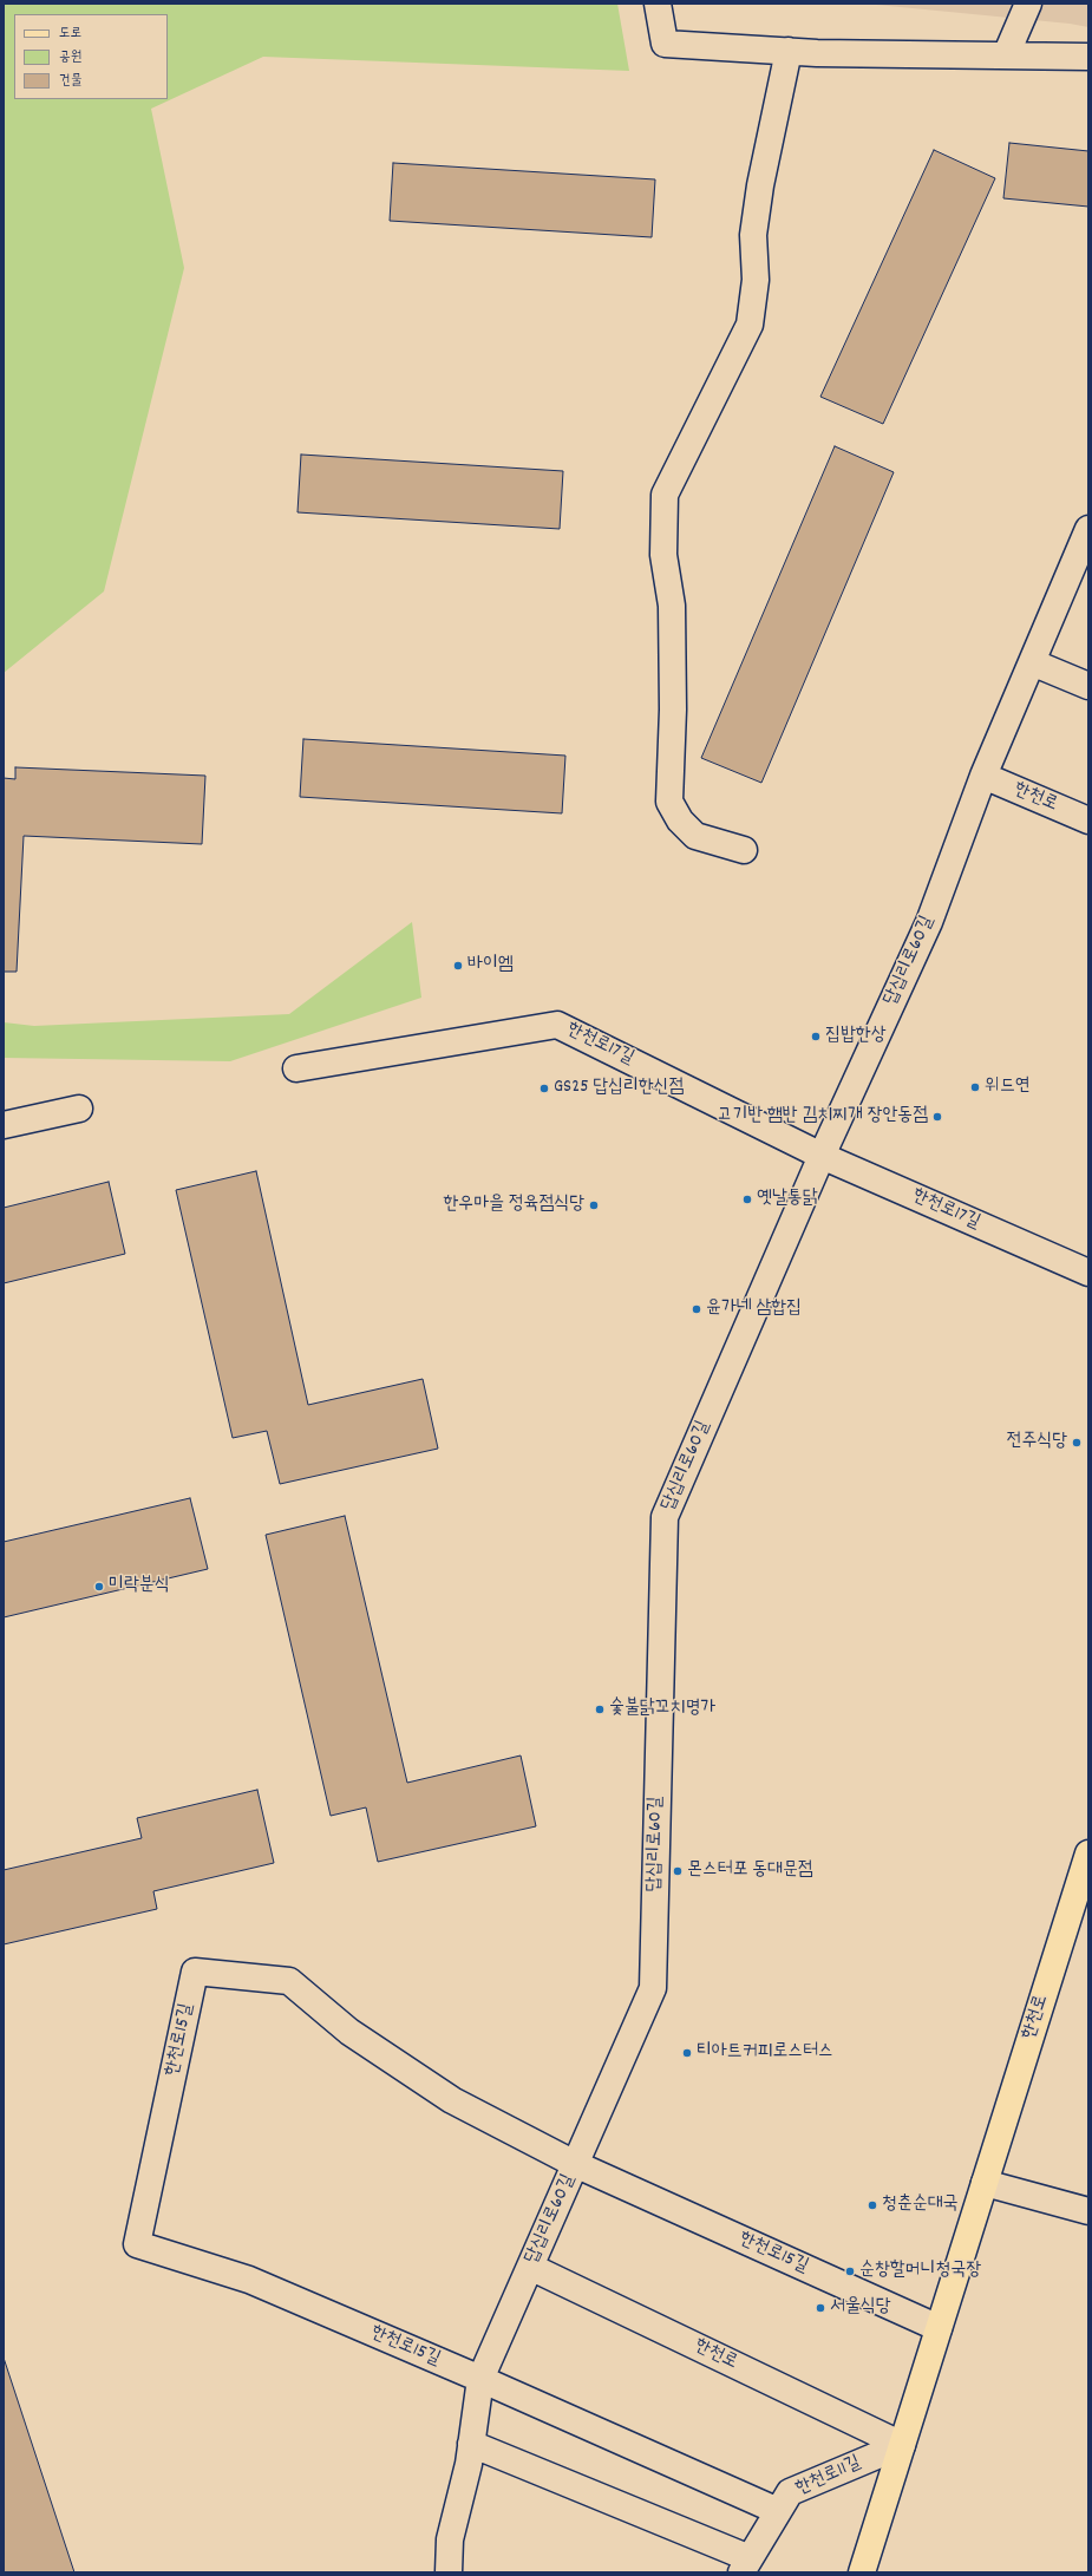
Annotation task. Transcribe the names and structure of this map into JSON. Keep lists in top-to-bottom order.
{
  "streets": {
    "main road": ["한천로"],
    "street": [
      "답십리로60길",
      "한천로17길",
      "한천로15길",
      "한천로11길"
    ]
  },
  "crossings": [
    ["한천로", "답십리로60길"],
    ["한천로", "한천로15길"],
    ["한천로", "한천로11길"],
    ["답십리로60길", "한천로17길"],
    ["답십리로60길", "한천로15길"],
    ["한천로15길", "한천로11길"]
  ],
  "places": [
    "바이엠",
    "집밥한상",
    "위드연",
    "GS25 답십리한신점",
    "고기반 햄반 김치찌개 장안동점",
    "옛날통닭",
    "한우마을 정육점식당",
    "윤가네 삼합집",
    "전주식당",
    "미락분식",
    "숯불닭꼬치명가",
    "몬스터포 동대문점",
    "티아트커피로스터스",
    "청춘순대국",
    "순창할머니청국장",
    "서울식당"
  ],
  "legend": ["도로", "공원", "건물"]
}
